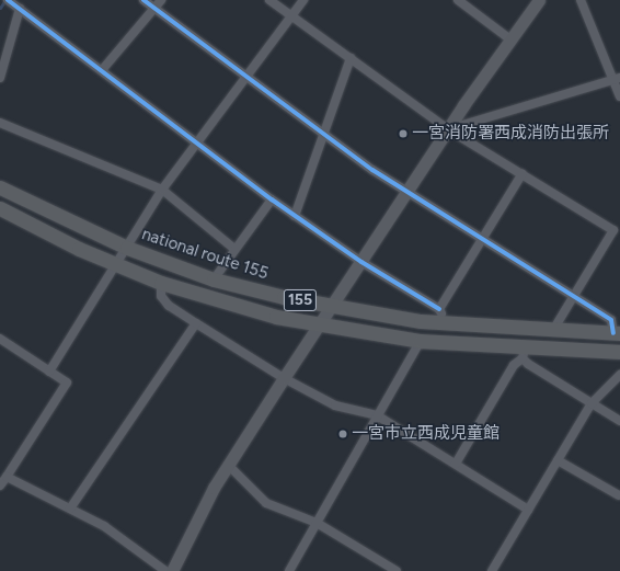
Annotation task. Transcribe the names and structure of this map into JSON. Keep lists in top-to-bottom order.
{
  "streets": {
    "highway": ["national route 155", "155"]
  },
  "places": ["一宮消防署西成消防出張所", "一宮市立西成児童館"]
}
